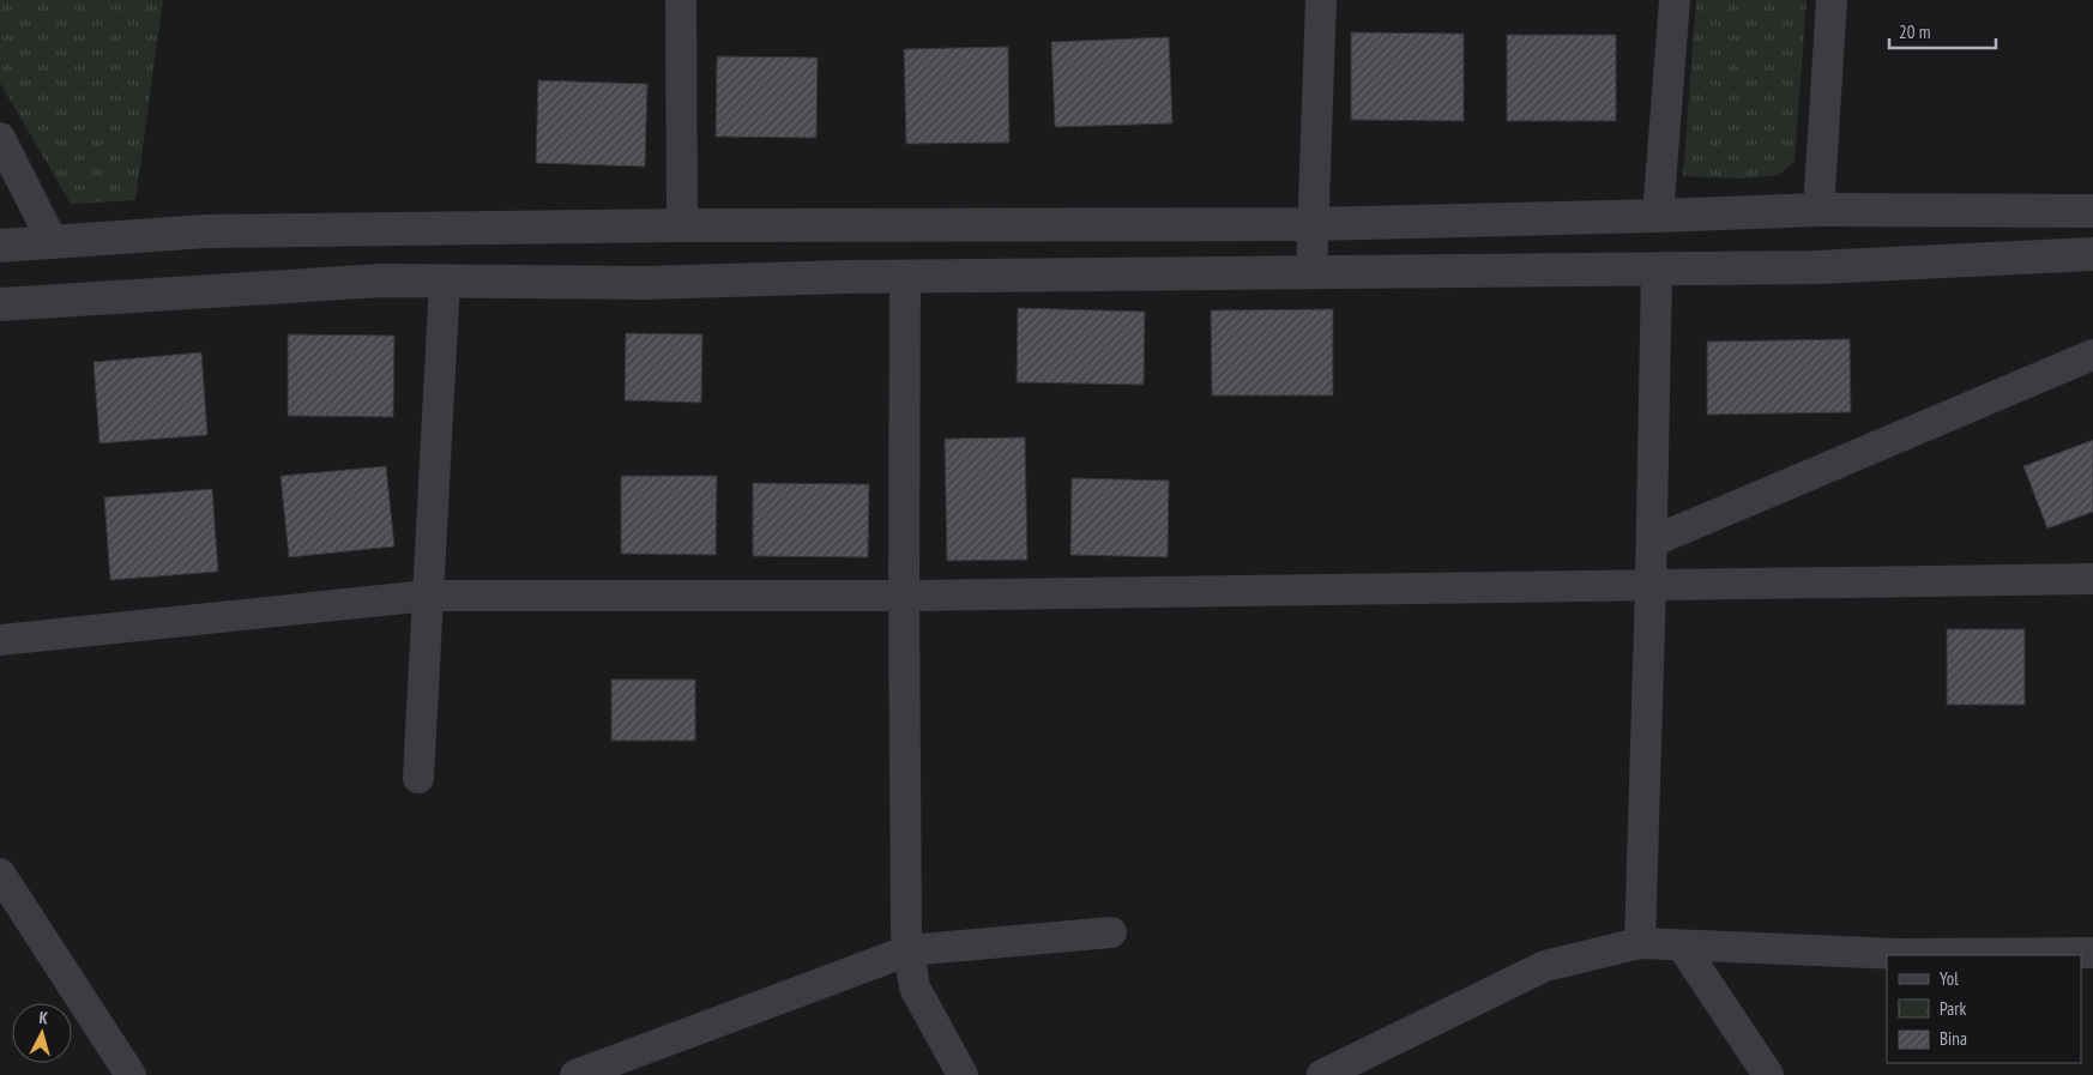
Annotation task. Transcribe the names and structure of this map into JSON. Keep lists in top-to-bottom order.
{
  "legend": ["Yol", "Park", "Bina"],
  "scale_bar": "20 m",
  "north": "top"
}
